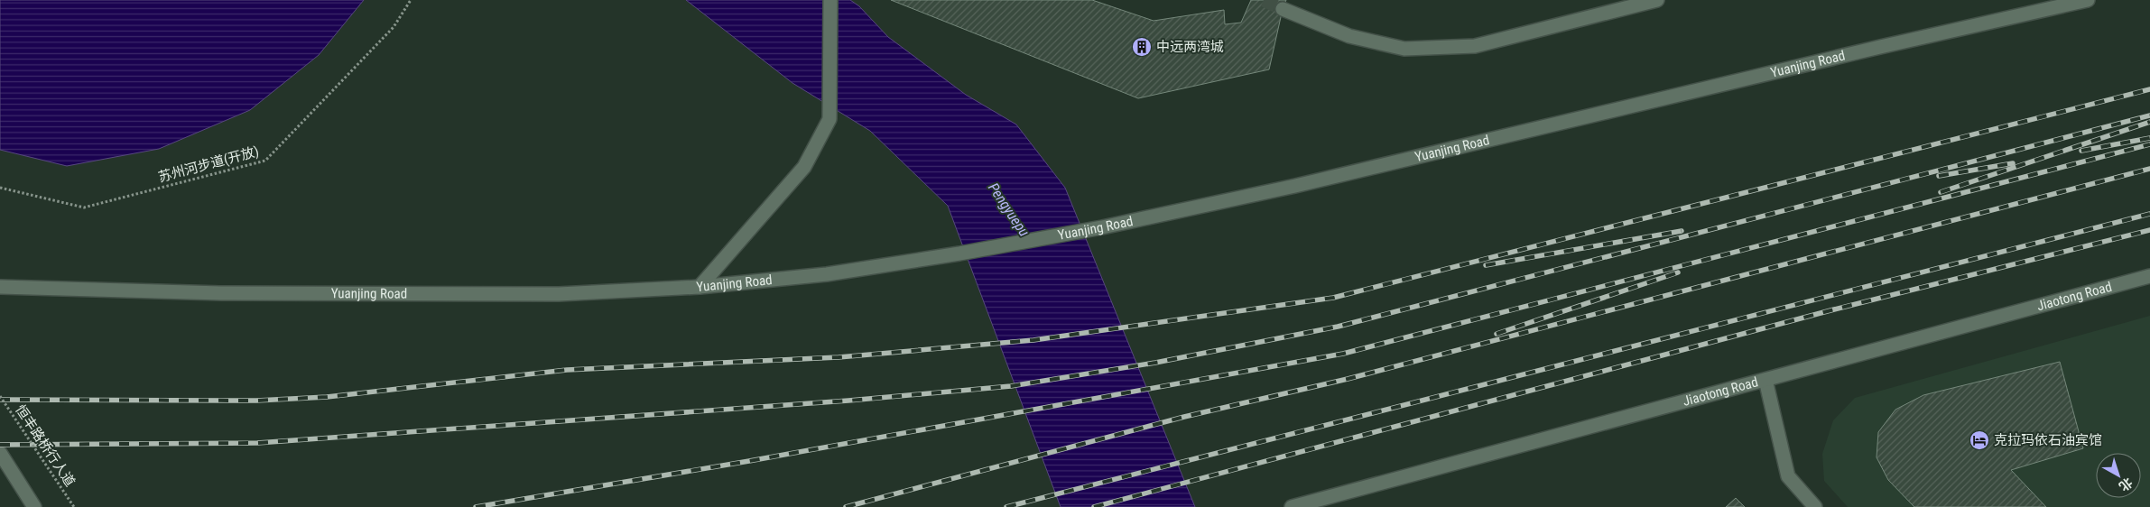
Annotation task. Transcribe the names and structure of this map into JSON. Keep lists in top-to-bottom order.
{
  "streets": {
    "street": ["Yuanjing Road", "Jiaotong Road"],
    "path": ["苏州河步道(开放)", "恒丰路桥行人道"]
  },
  "water": ["Pengyuepu"],
  "places": {
    "building": ["中远两湾城"],
    "hotel": ["克拉玛依石油宾馆"]
  },
  "north": "bottom right"
}
